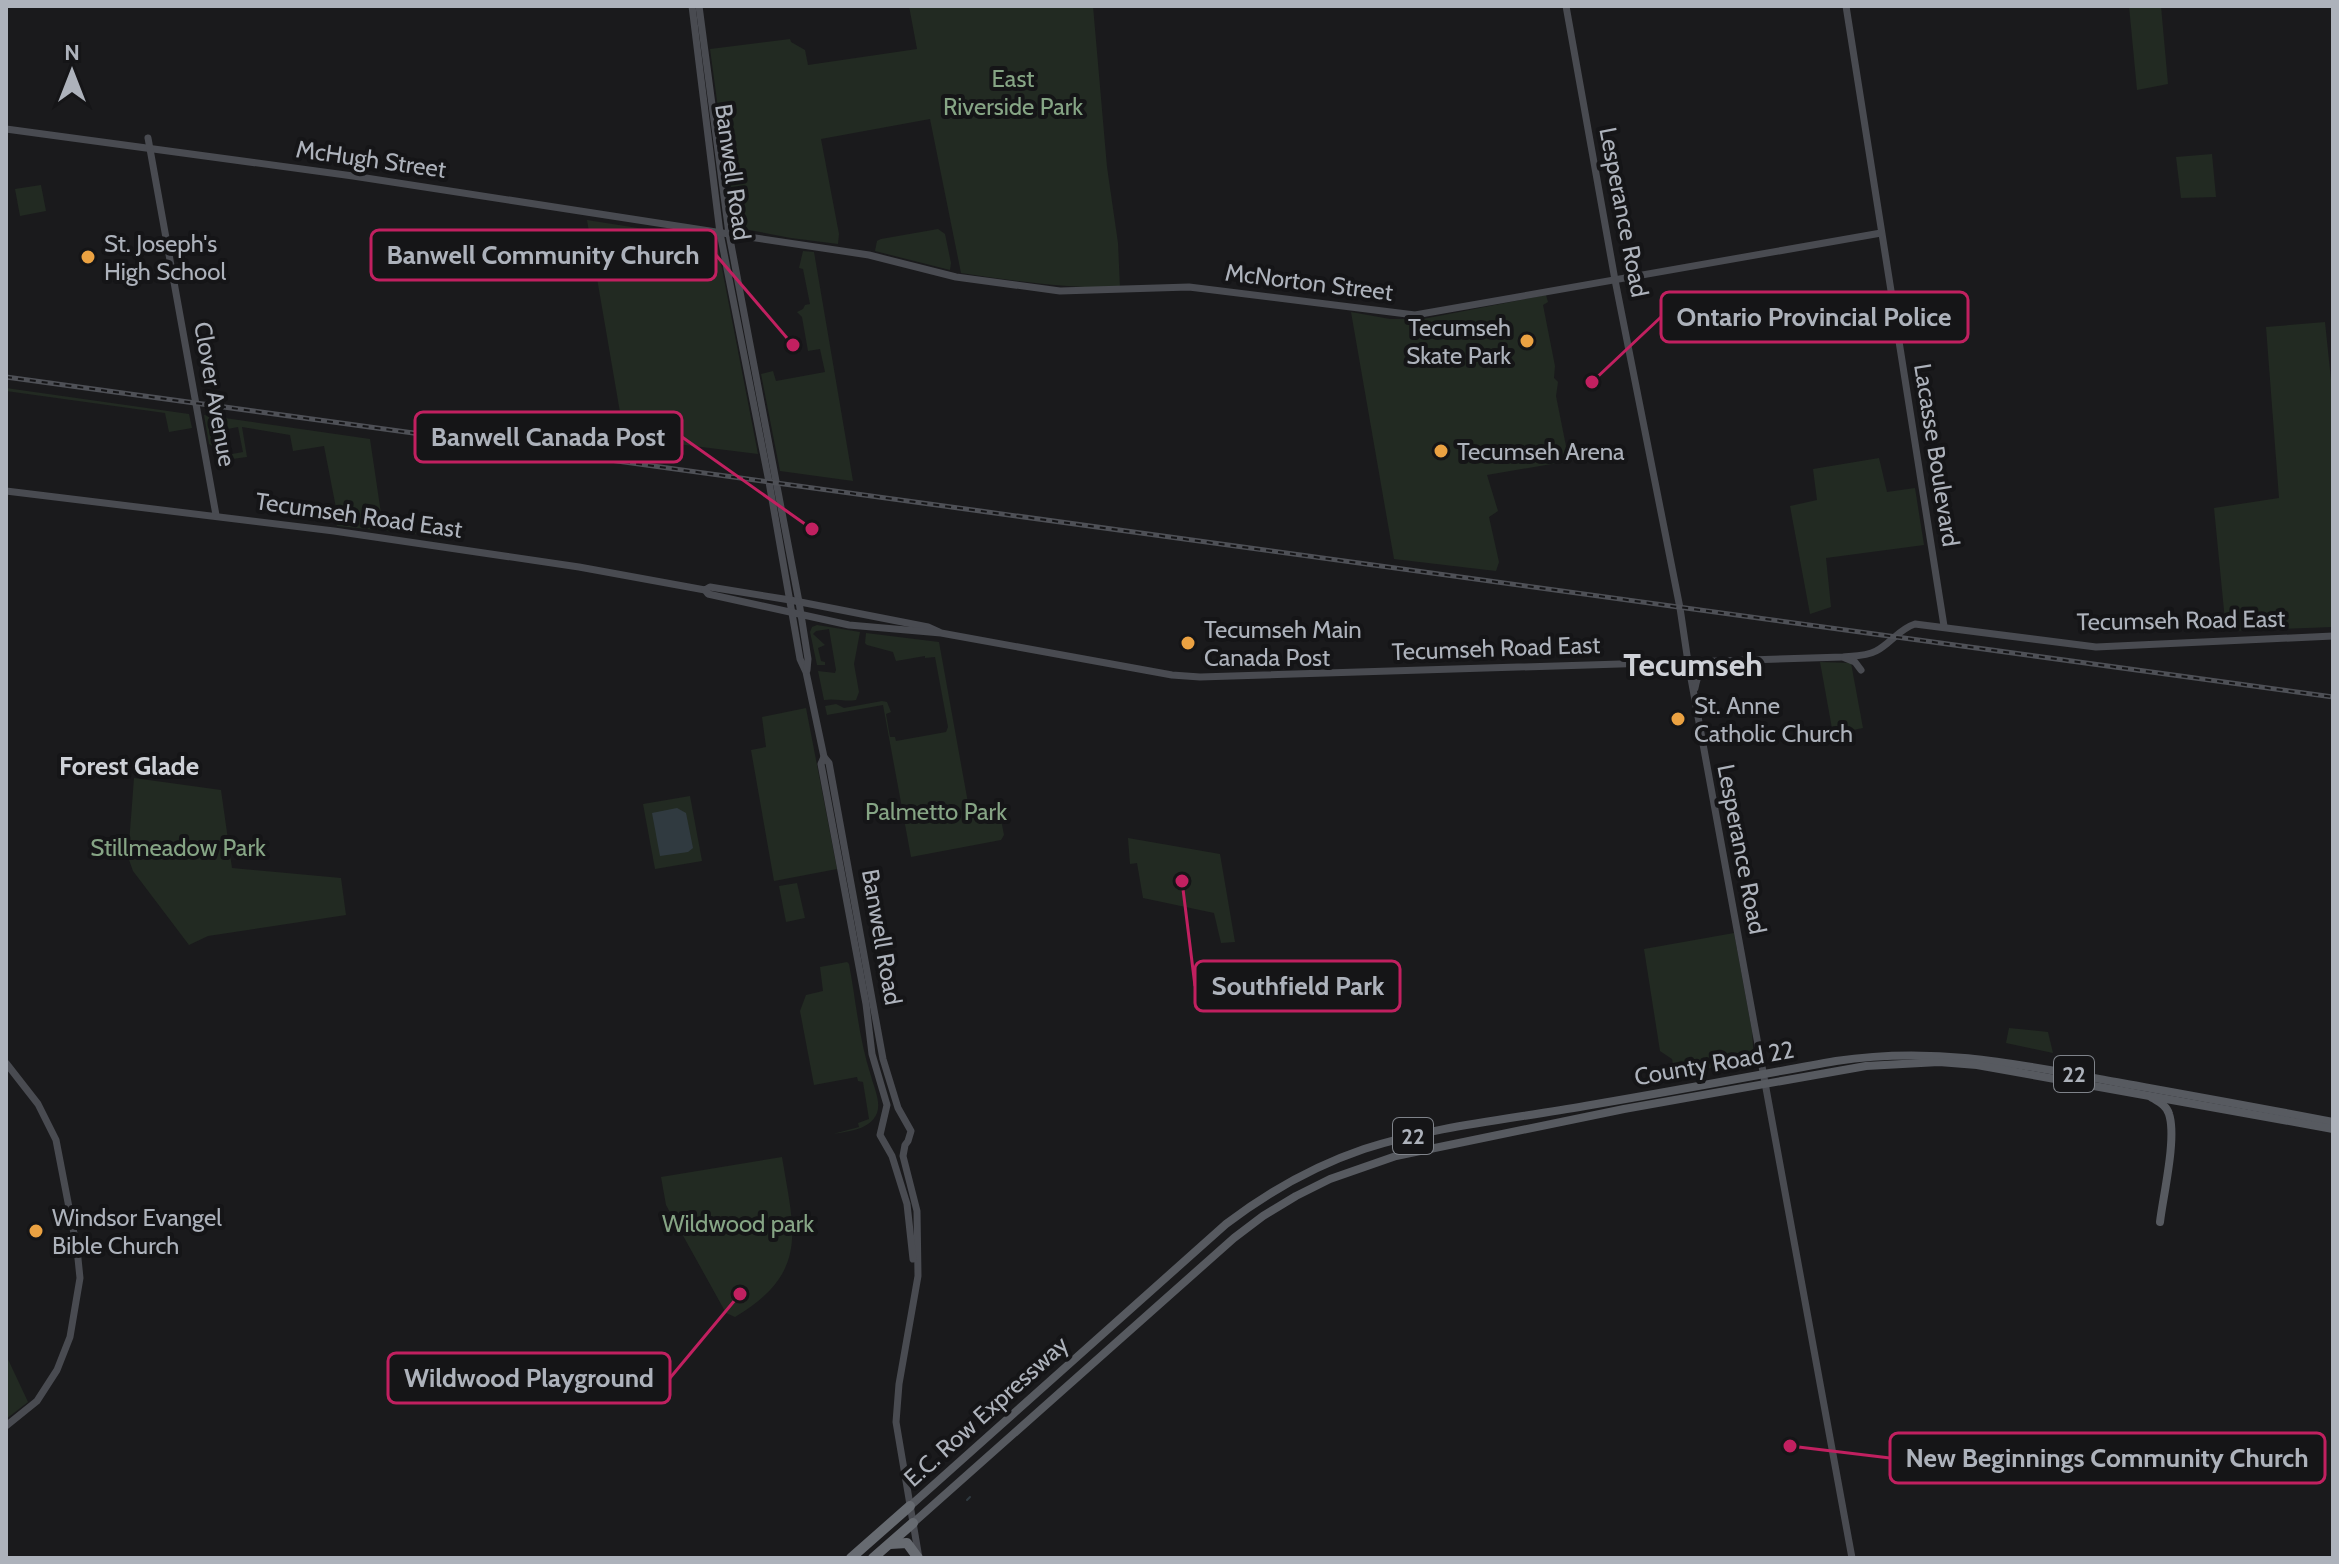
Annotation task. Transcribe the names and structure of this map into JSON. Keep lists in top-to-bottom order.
{
  "streets": {
    "highway": ["E.C. Row Expressway"],
    "main road": [
      "McHugh Street",
      "Banwell Road",
      "Lesperance Road",
      "McNorton Street",
      "Clover Avenue",
      "Lacasse Boulevard",
      "Tecumseh Road East",
      "County Road 22",
      "22"
    ]
  },
  "crossings": [
    ["McHugh Street", "Banwell Road"],
    ["McHugh Street", "McNorton Street"],
    ["McHugh Street", "Clover Avenue"],
    ["Banwell Road", "McNorton Street"],
    ["Banwell Road", "Tecumseh Road East"],
    ["Lesperance Road", "McNorton Street"],
    ["Lesperance Road", "Tecumseh Road East"],
    ["Lesperance Road", "County Road 22"],
    ["McNorton Street", "Lacasse Boulevard"],
    ["Clover Avenue", "Tecumseh Road East"],
    ["Lacasse Boulevard", "Tecumseh Road East"],
    ["County Road 22", "E.C. Row Expressway"]
  ],
  "districts": ["Tecumseh", "Forest Glade"],
  "parks": [
    "East Riverside Park",
    "Palmetto Park",
    "Stillmeadow Park",
    "Wildwood park"
  ],
  "places": [
    "St. Joseph's High School",
    "Tecumseh Skate Park",
    "Banwell Community Church",
    "Ontario Provincial Police",
    "Tecumseh Arena",
    "Banwell Canada Post",
    "Tecumseh Main Canada Post",
    "St. Anne Catholic Church",
    "Southfield Park",
    "Windsor Evangel Bible Church",
    "Wildwood Playground",
    "New Beginnings Community Church"
  ],
  "north": "top"
}
